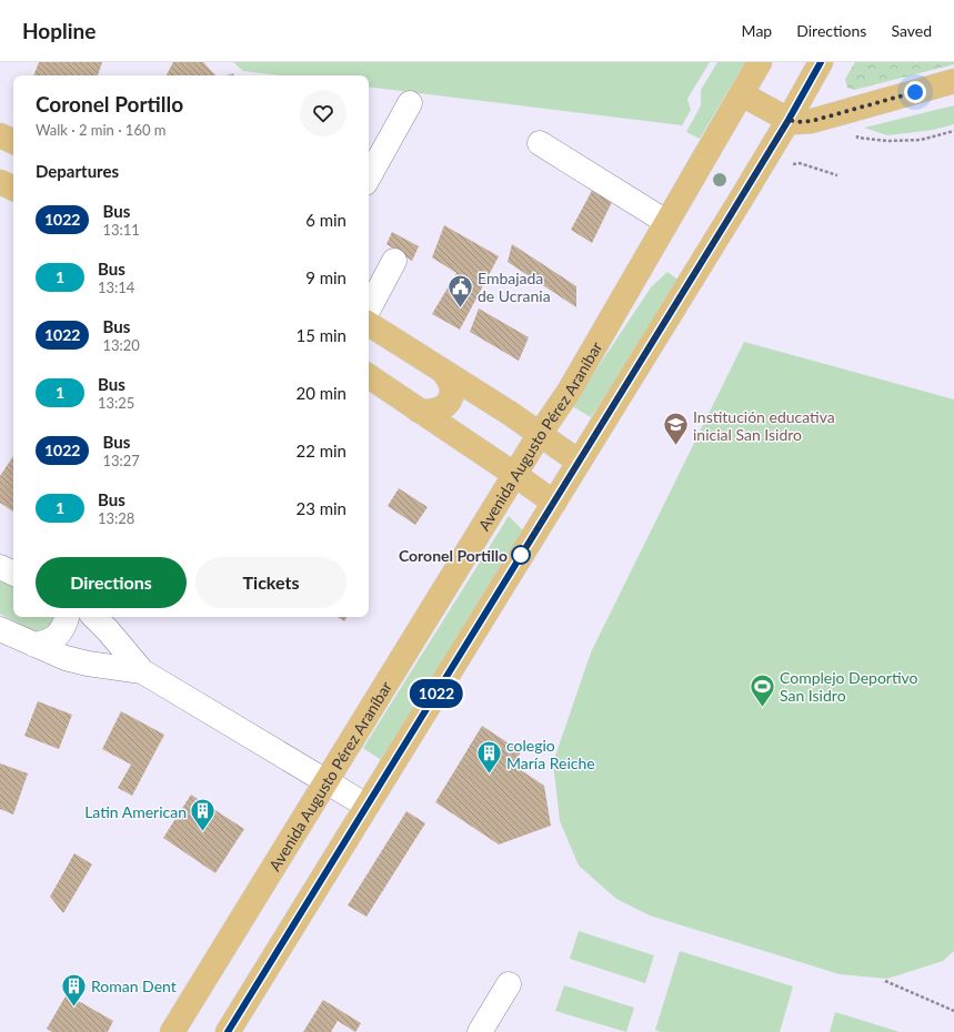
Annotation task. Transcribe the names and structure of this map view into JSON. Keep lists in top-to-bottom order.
{
  "streets": {
    "main road": ["Avenida Augusto Pérez Araníbar"]
  },
  "places": {
    "public building": ["Embajada de Ucrania"],
    "school or university": ["Institución educativa inicial San Isidro"],
    "other": ["Coronel Portillo"],
    "sports": ["Complejo Deportivo San Isidro"],
    "building": ["colegio María Reiche", "Latin American", "Roman Dent"]
  },
  "lines": ["bus line 1022"],
  "page": {
    "header": "Hopline",
    "nav": ["Map", "Directions", "Saved"],
    "on_map": "1022",
    "heading": [
      ["Coronel Portillo", "Walk · 2 min · 160 m"],
      "Departures"
    ],
    "list": [
      {
        "mark": "1022",
        "name": "Bus",
        "note": "13:11",
        "value": "6 min"
      },
      {
        "mark": "1",
        "name": "Bus",
        "note": "13:14",
        "value": "9 min"
      },
      {
        "mark": "1022",
        "name": "Bus",
        "note": "13:20",
        "value": "15 min"
      },
      {
        "mark": "1",
        "name": "Bus",
        "note": "13:25",
        "value": "20 min"
      },
      {
        "mark": "1022",
        "name": "Bus",
        "note": "13:27",
        "value": "22 min"
      },
      {
        "mark": "1",
        "name": "Bus",
        "note": "13:28",
        "value": "23 min"
      }
    ],
    "buttons": ["Directions", "Tickets"]
  }
}
